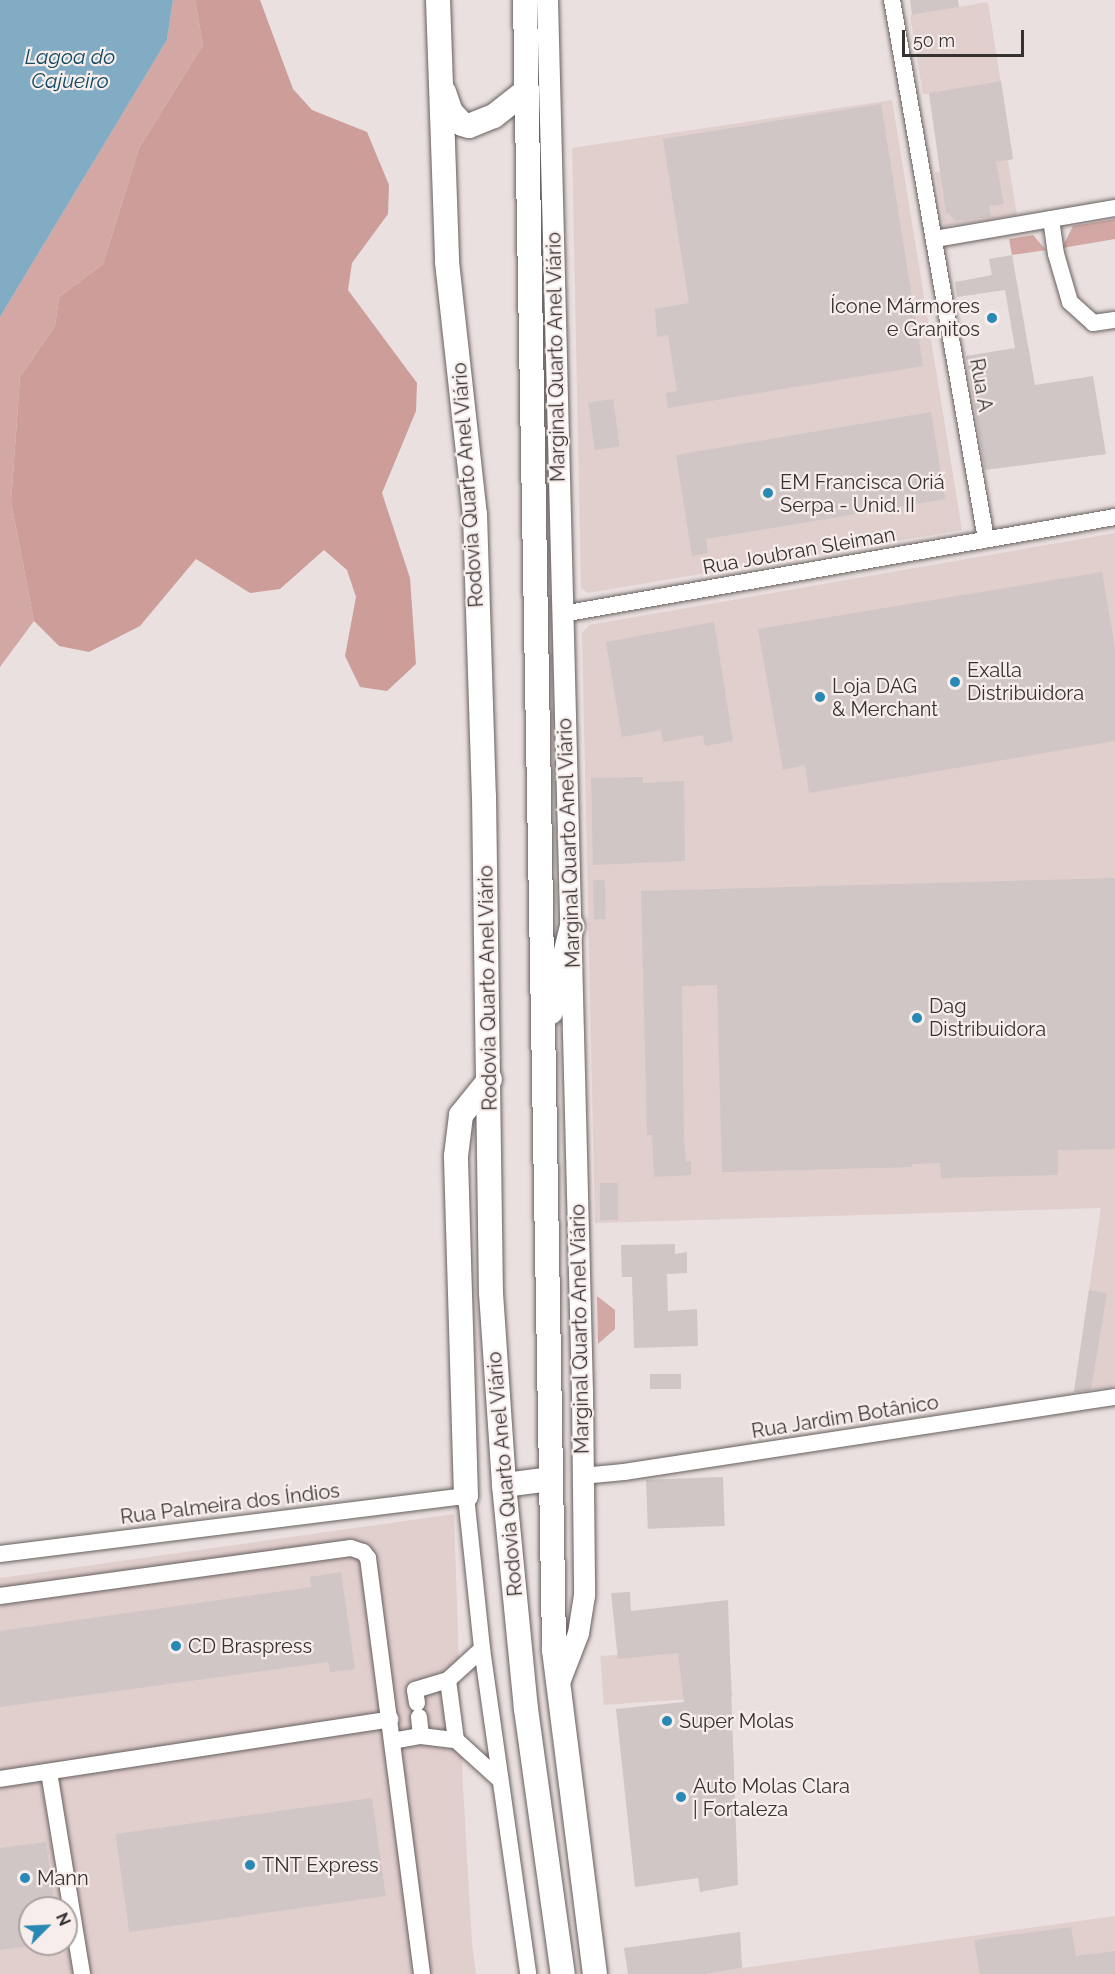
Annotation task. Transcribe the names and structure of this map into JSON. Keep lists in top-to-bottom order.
{
  "streets": {
    "highway": ["Rodovia Quarto Anel Viário"],
    "main road": ["Marginal Quarto Anel Viário"],
    "street": [
      "Rua A",
      "Rua Joubran Sleiman",
      "Rua Jardim Botânico",
      "Rua Palmeira dos Índios"
    ]
  },
  "crossings": [
    ["Marginal Quarto Anel Viário", "Rodovia Quarto Anel Viário"],
    ["Marginal Quarto Anel Viário", "Rua Joubran Sleiman"],
    ["Marginal Quarto Anel Viário", "Rua Jardim Botânico"],
    ["Rua A", "Rua Joubran Sleiman"]
  ],
  "water": ["Lagoa do Cajueiro"],
  "places": [
    "Ícone Mármores e Granitos",
    "EM Francisca Oriá Serpa - Unid. II",
    "Exalla Distribuidora",
    "Loja DAG & Merchant",
    "Dag Distribuidora",
    "CD Braspress",
    "Super Molas",
    "Auto Molas Clara | Fortaleza",
    "TNT Express",
    "Mann"
  ],
  "scale_bar": "50 m",
  "north": "top right"
}
